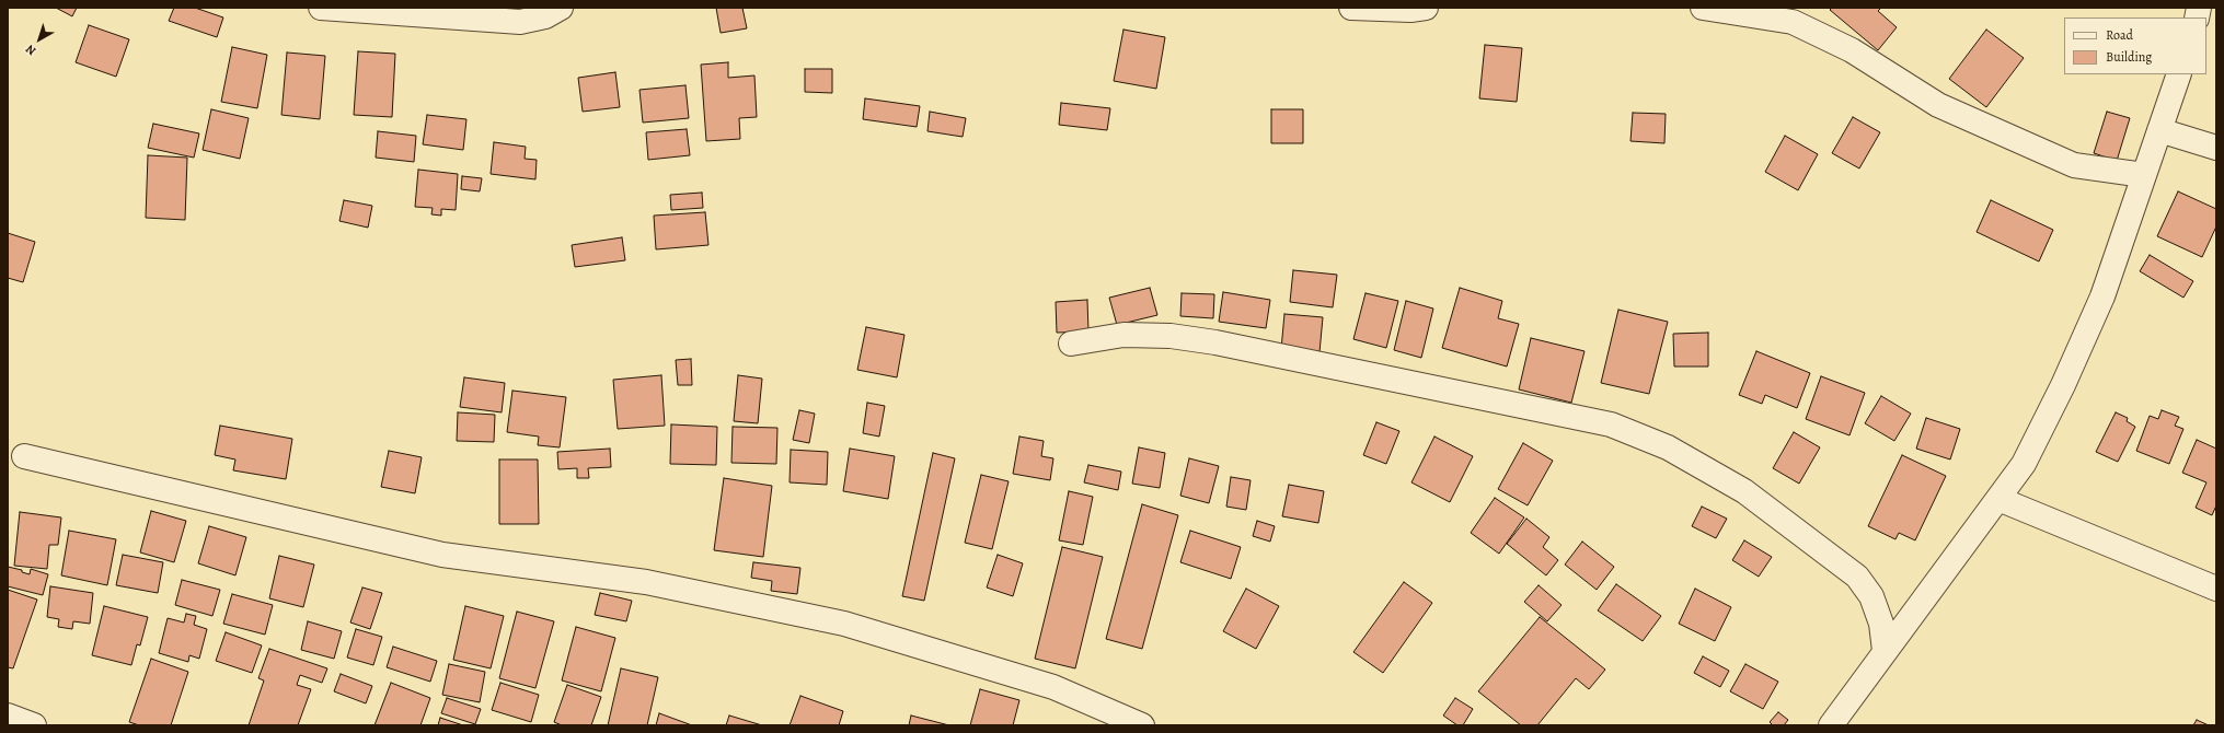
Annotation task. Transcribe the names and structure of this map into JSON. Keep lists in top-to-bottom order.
{
  "legend": ["Road", "Building"],
  "north": "bottom left"
}
